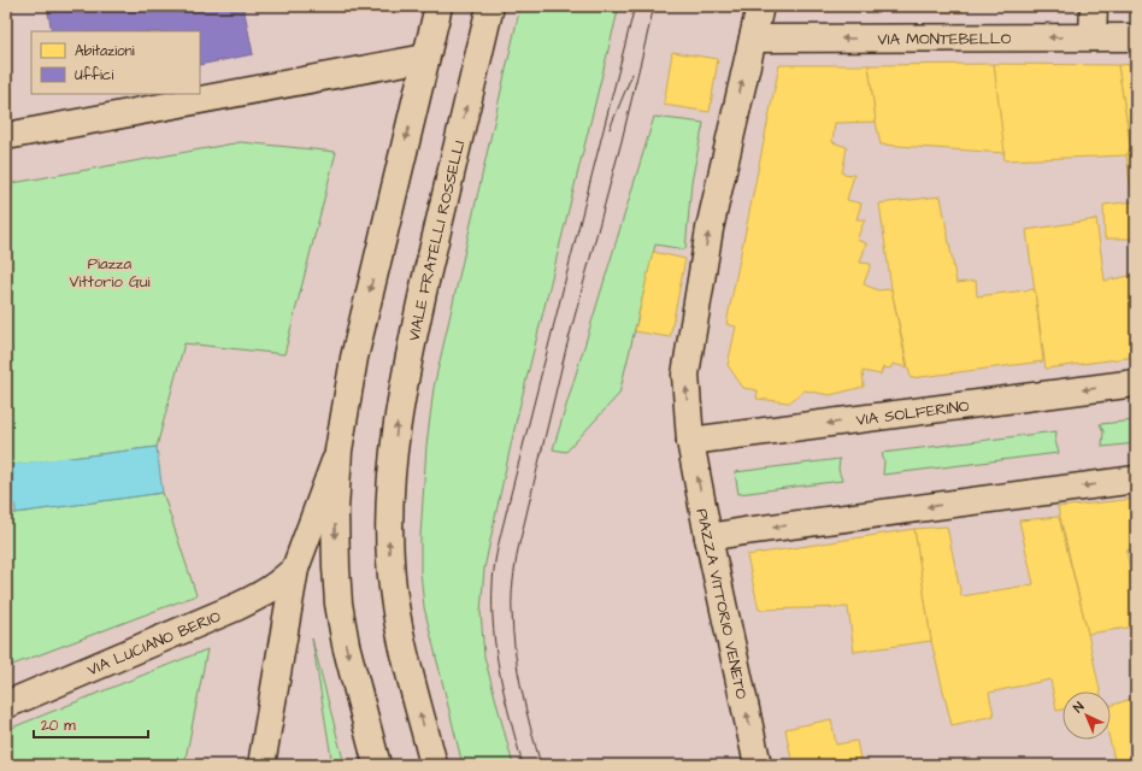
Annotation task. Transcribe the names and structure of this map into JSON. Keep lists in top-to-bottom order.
{
  "streets": {
    "street": [
      "VIA MONTEBELLO",
      "VIALE FRATELLI ROSSELLI",
      "VIA SOLFERINO",
      "PIAZZA VITTORIO VENETO",
      "VIA LUCIANO BERIO"
    ]
  },
  "crossings": [
    ["VIA SOLFERINO", "PIAZZA VITTORIO VENETO"]
  ],
  "one_way": ["VIA MONTEBELLO", "PIAZZA VITTORIO VENETO"],
  "parks": ["Piazza Vittorio Gui"],
  "legend": ["Abitazioni", "Uffici"],
  "scale_bar": "20 m",
  "north": "top left"
}
